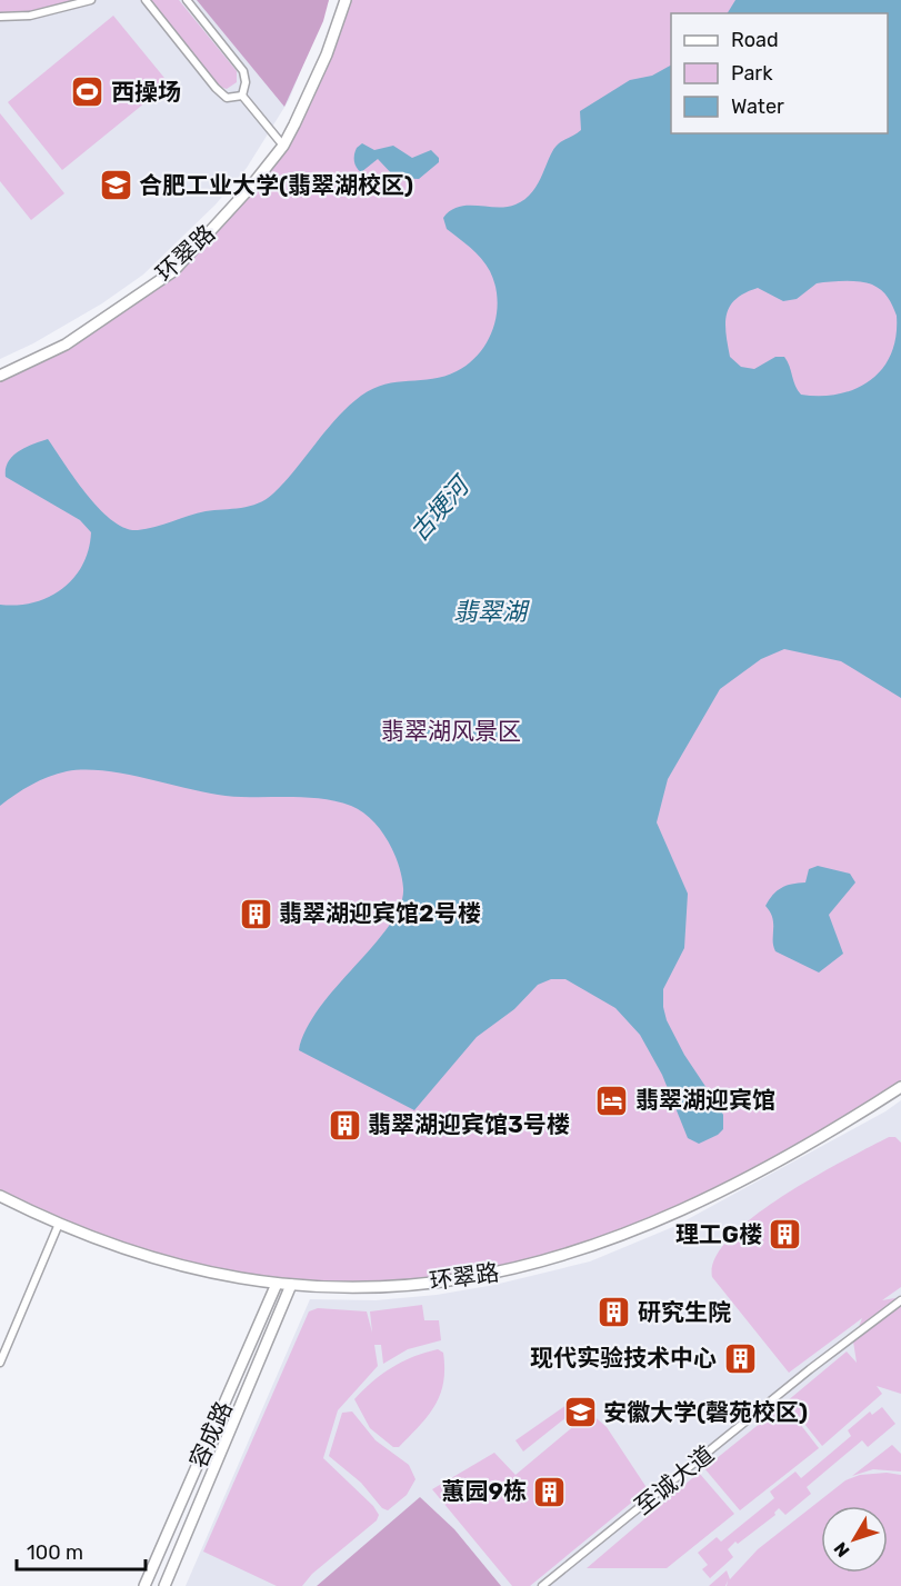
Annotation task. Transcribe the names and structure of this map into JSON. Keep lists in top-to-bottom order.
{
  "streets": {
    "street": ["环翠路", "容成路", "至诚大道"]
  },
  "crossings": [
    ["环翠路", "容成路"]
  ],
  "water": ["古埂河", "翡翠湖"],
  "parks": ["翡翠湖风景区"],
  "places": {
    "sports": ["西操场"],
    "school or university": ["合肥工业大学(翡翠湖校区)", "安徽大学(磬苑校区)"],
    "building": [
      "翡翠湖迎宾馆2号楼",
      "翡翠湖迎宾馆3号楼",
      "理工G楼",
      "研究生院",
      "现代实验技术中心",
      "蕙园9栋"
    ],
    "hotel": ["翡翠湖迎宾馆"]
  },
  "legend": ["Road", "Park", "Water"],
  "scale_bar": "100 m",
  "north": "bottom left"
}
